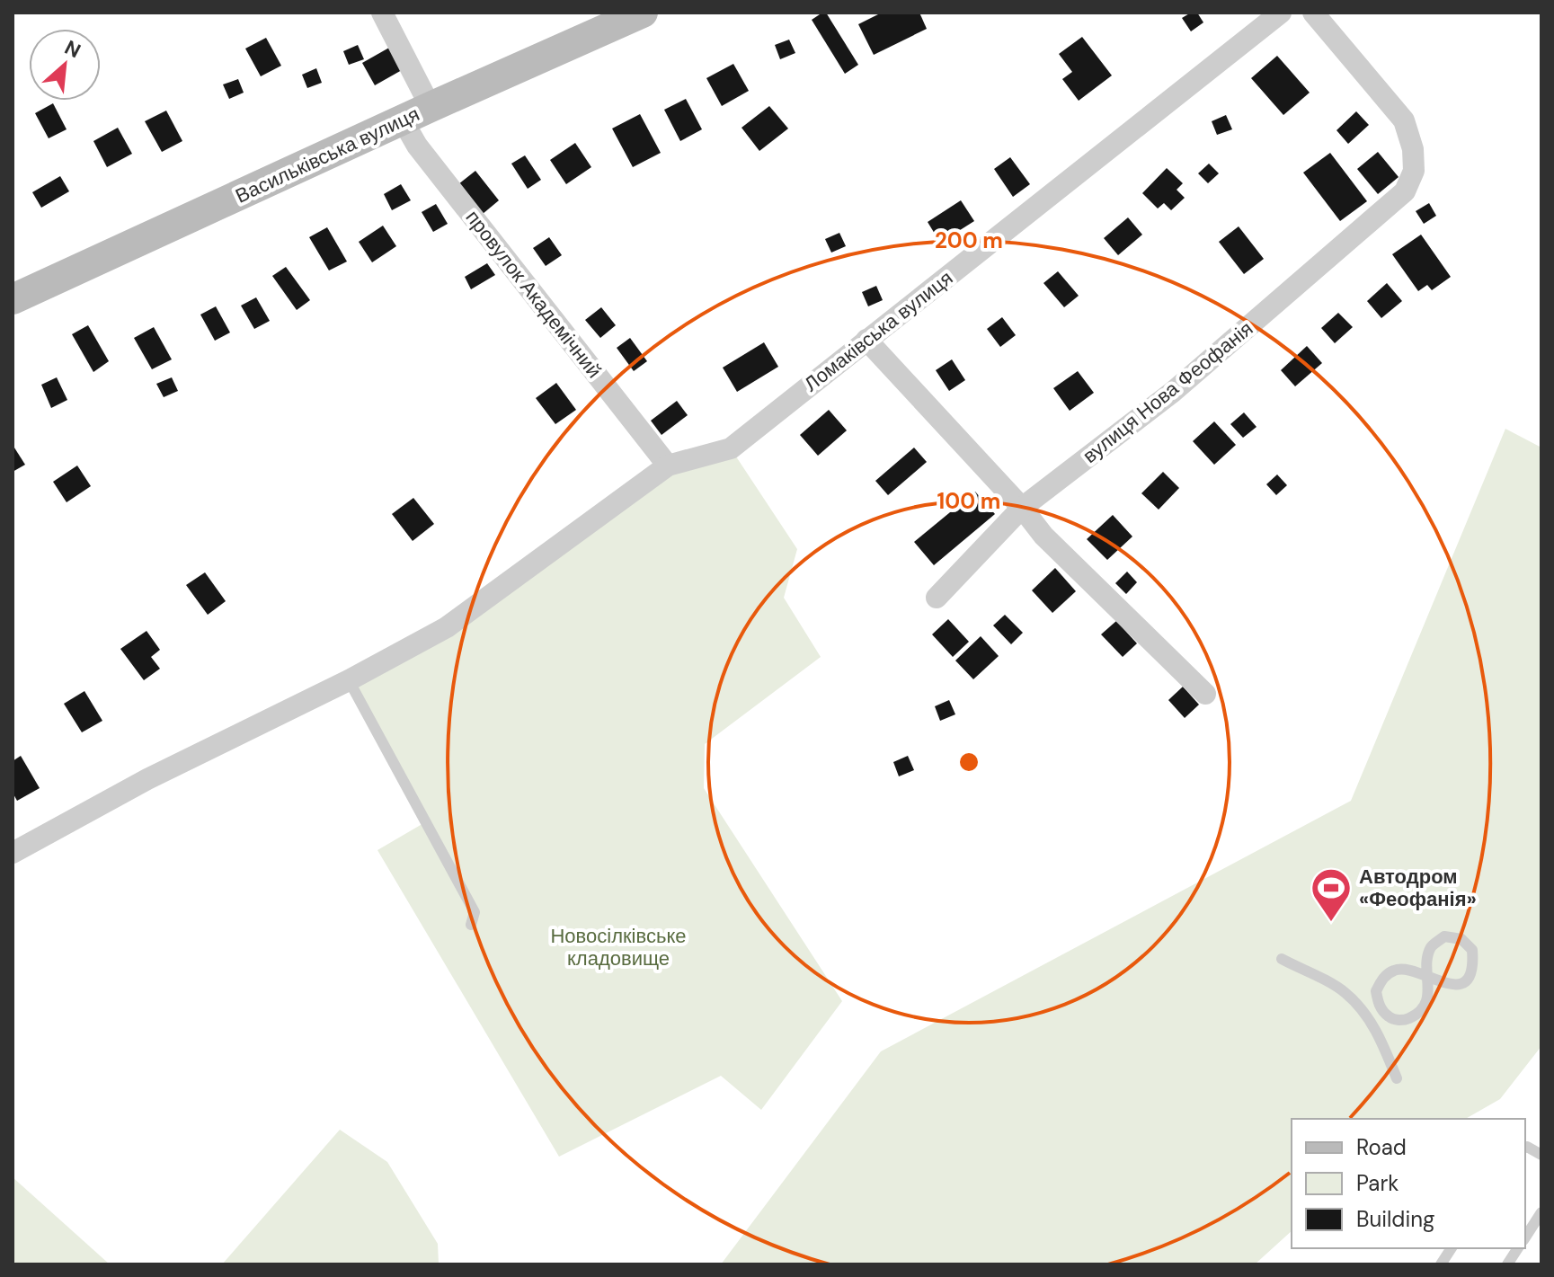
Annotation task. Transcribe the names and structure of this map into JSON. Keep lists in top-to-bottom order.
{
  "streets": {
    "street": [
      "Васильківська вулиця",
      "провулок Академічний",
      "Ломаківська вулиця",
      "вулиця Нова Феофанія"
    ]
  },
  "crossings": [
    ["Васильківська вулиця", "провулок Академічний"],
    ["провулок Академічний", "Ломаківська вулиця"]
  ],
  "parks": ["Новосілківське кладовище"],
  "places": {
    "sports": ["Автодром «Феофанія»"]
  },
  "legend": ["Road", "Park", "Building"],
  "north": "top right",
  "rings": ["200 m", "100 m"]
}
